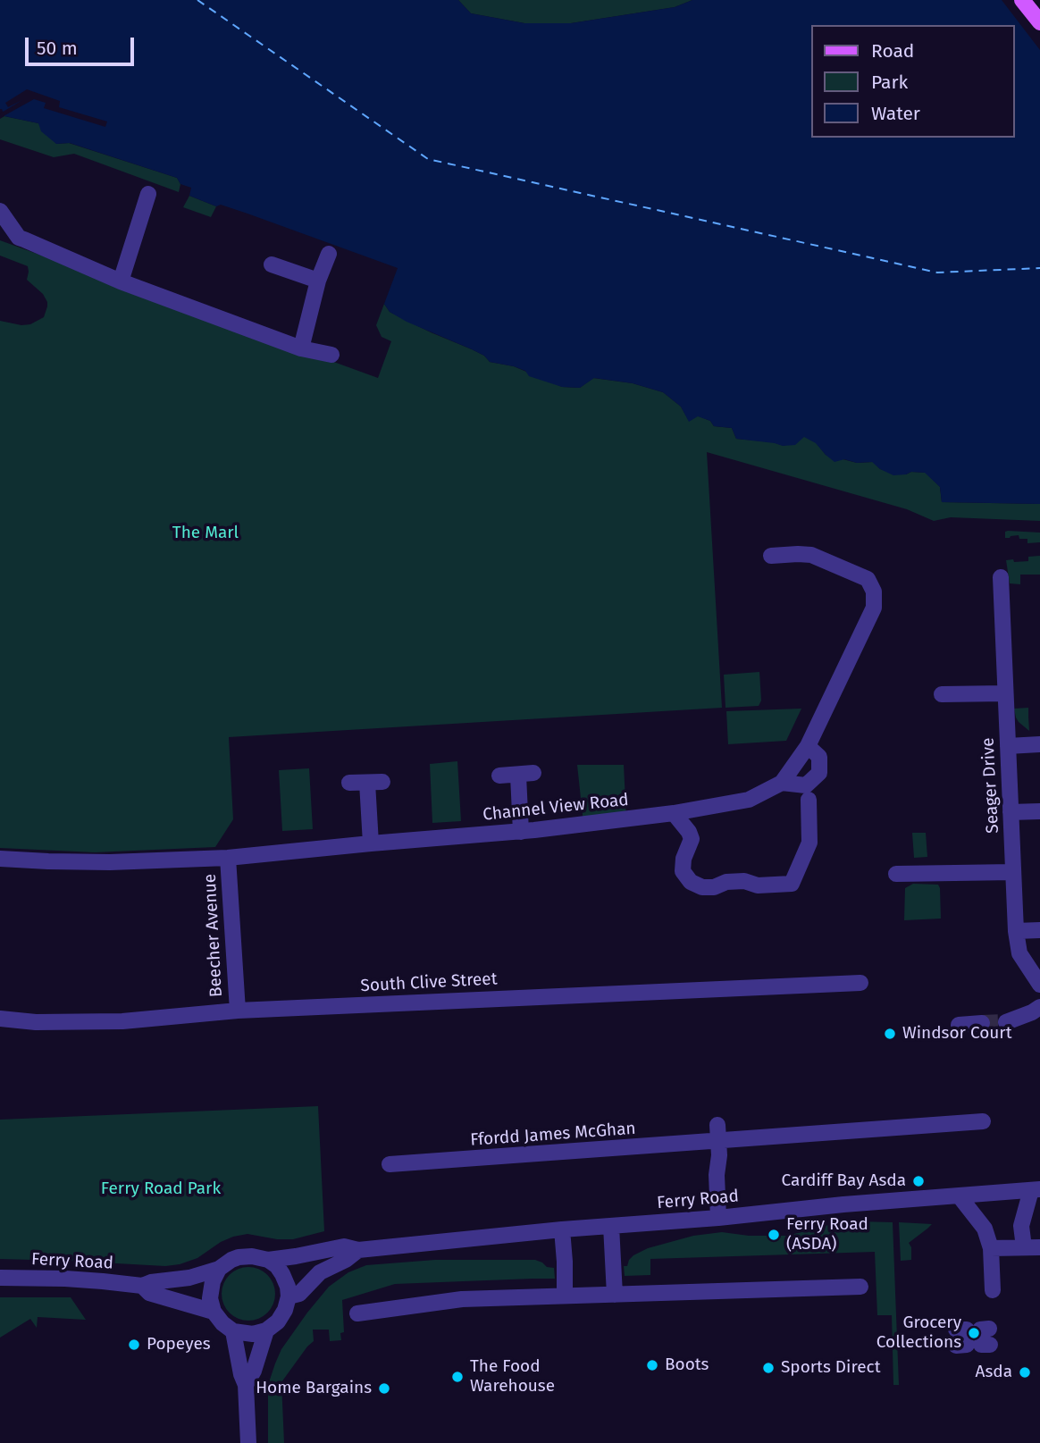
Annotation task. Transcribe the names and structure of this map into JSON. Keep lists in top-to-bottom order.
{
  "streets": {
    "street": [
      "Seager Drive",
      "Channel View Road",
      "Beecher Avenue",
      "South Clive Street",
      "Ffordd James McGhan",
      "Ferry Road"
    ]
  },
  "crossings": [
    ["Channel View Road", "Beecher Avenue"],
    ["Beecher Avenue", "South Clive Street"]
  ],
  "parks": ["The Marl", "Ferry Road Park"],
  "places": [
    "Windsor Court",
    "Cardiff Bay Asda",
    "Ferry Road (ASDA)",
    "Grocery Collections",
    "Popeyes",
    "Boots",
    "Sports Direct",
    "Asda",
    "The Food Warehouse",
    "Home Bargains"
  ],
  "legend": ["Road", "Park", "Water"],
  "scale_bar": "50 m"
}
